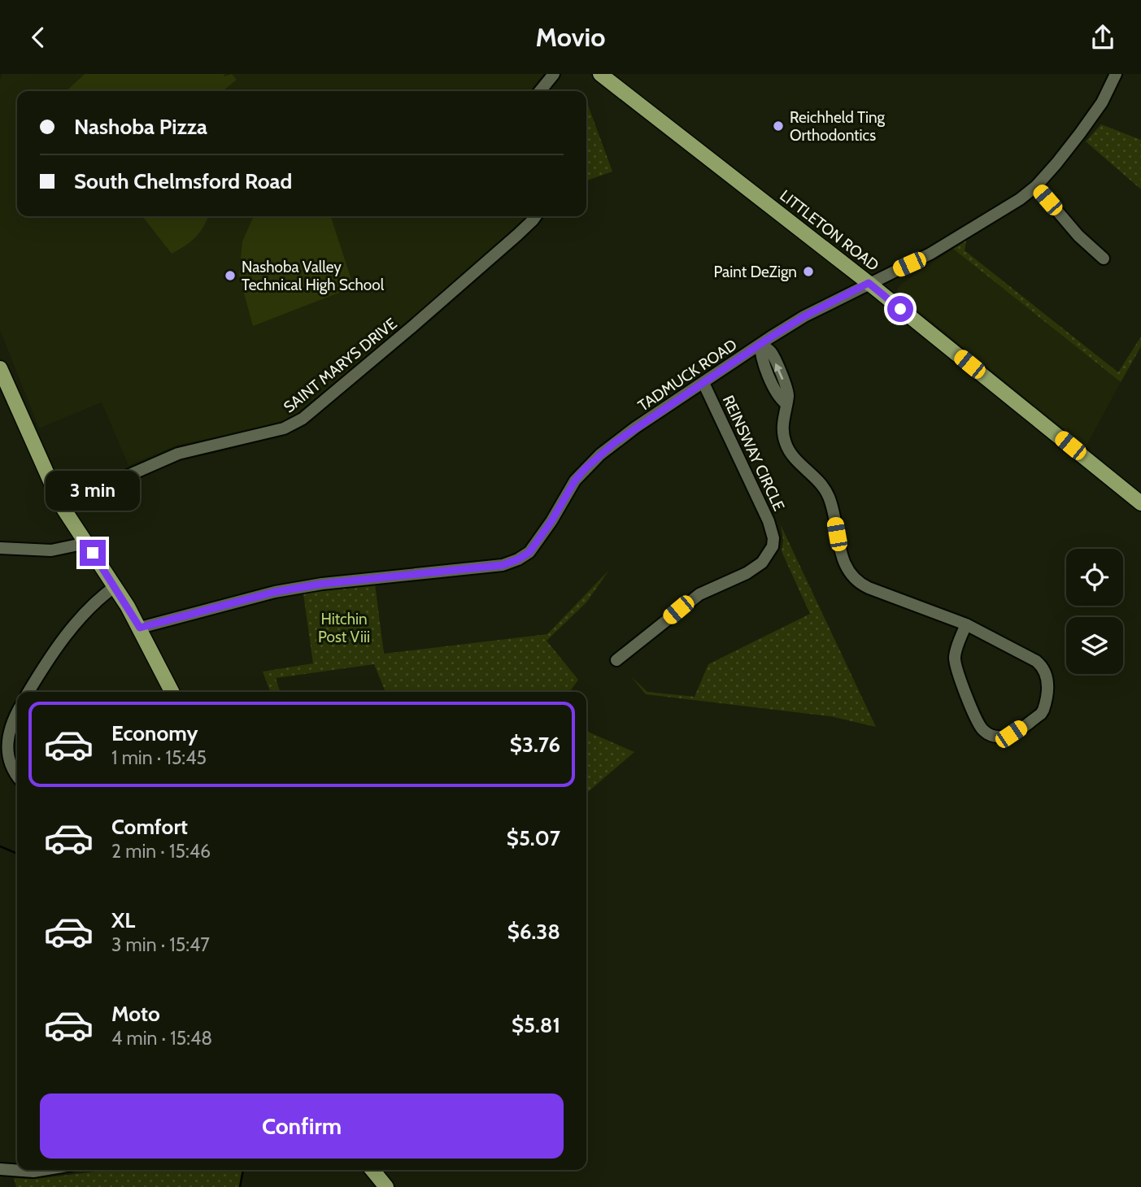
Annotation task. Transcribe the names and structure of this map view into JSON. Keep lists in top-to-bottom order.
{
  "streets": {
    "main road": ["LITTLETON ROAD"],
    "street": ["SAINT MARYS DRIVE", "TADMUCK ROAD", "REINSWAY CIRCLE"]
  },
  "crossings": [
    ["LITTLETON ROAD", "TADMUCK ROAD"],
    ["TADMUCK ROAD", "REINSWAY CIRCLE"]
  ],
  "parks": ["Hitchin Post Viii"],
  "places": ["Reichheld Ting Orthodontics", "Paint DeZign", "Nashoba Valley Technical High School"],
  "page": {
    "header": "Movio",
    "banner": ["Nashoba Pizza", "South Chelmsford Road"],
    "bubble": "3 min",
    "list": [
      {
        "name": "Economy",
        "note": "1 min · 15:45",
        "value": "$3.76"
      },
      {
        "name": "Comfort",
        "note": "2 min · 15:46",
        "value": "$5.07"
      },
      {
        "name": "XL",
        "note": "3 min · 15:47",
        "value": "$6.38"
      },
      {
        "name": "Moto",
        "note": "4 min · 15:48",
        "value": "$5.81"
      }
    ],
    "buttons": "Confirm"
  }
}
